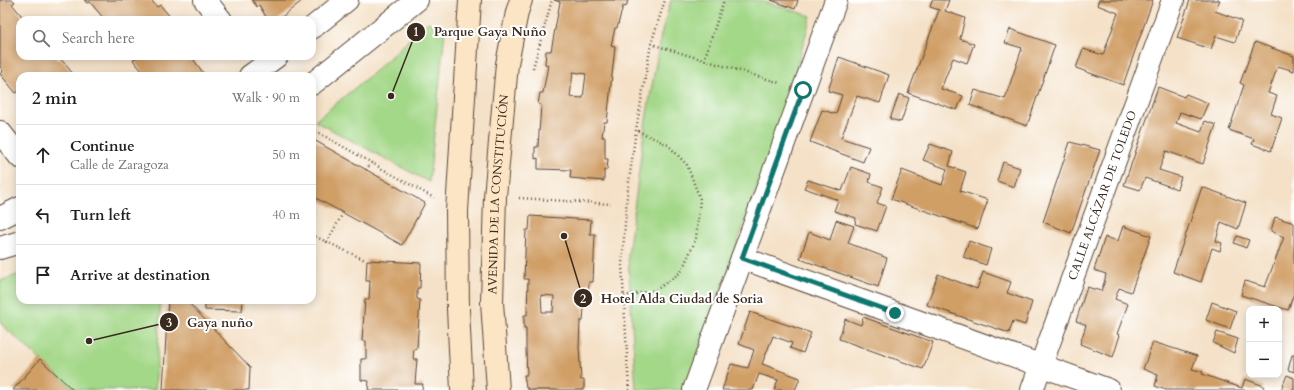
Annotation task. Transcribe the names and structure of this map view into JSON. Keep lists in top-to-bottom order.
{
  "streets": {
    "street": ["AVENIDA DE LA CONSTITUCIÓN", "CALLE ALCÁZAR DE TOLEDO"]
  },
  "places": ["Parque Gaya Nuño", "Hotel Alda Ciudad de Soria", "Gaya nuño"],
  "page": {
    "search": "Search here",
    "heading": ["2 min", "Walk · 90 m"],
    "list": [
      ["Continue", "Calle de Zaragoza", "50 m"],
      ["Turn left", "40 m"],
      "Arrive at destination"
    ],
    "map_buttons": ["+", "−"]
  }
}
